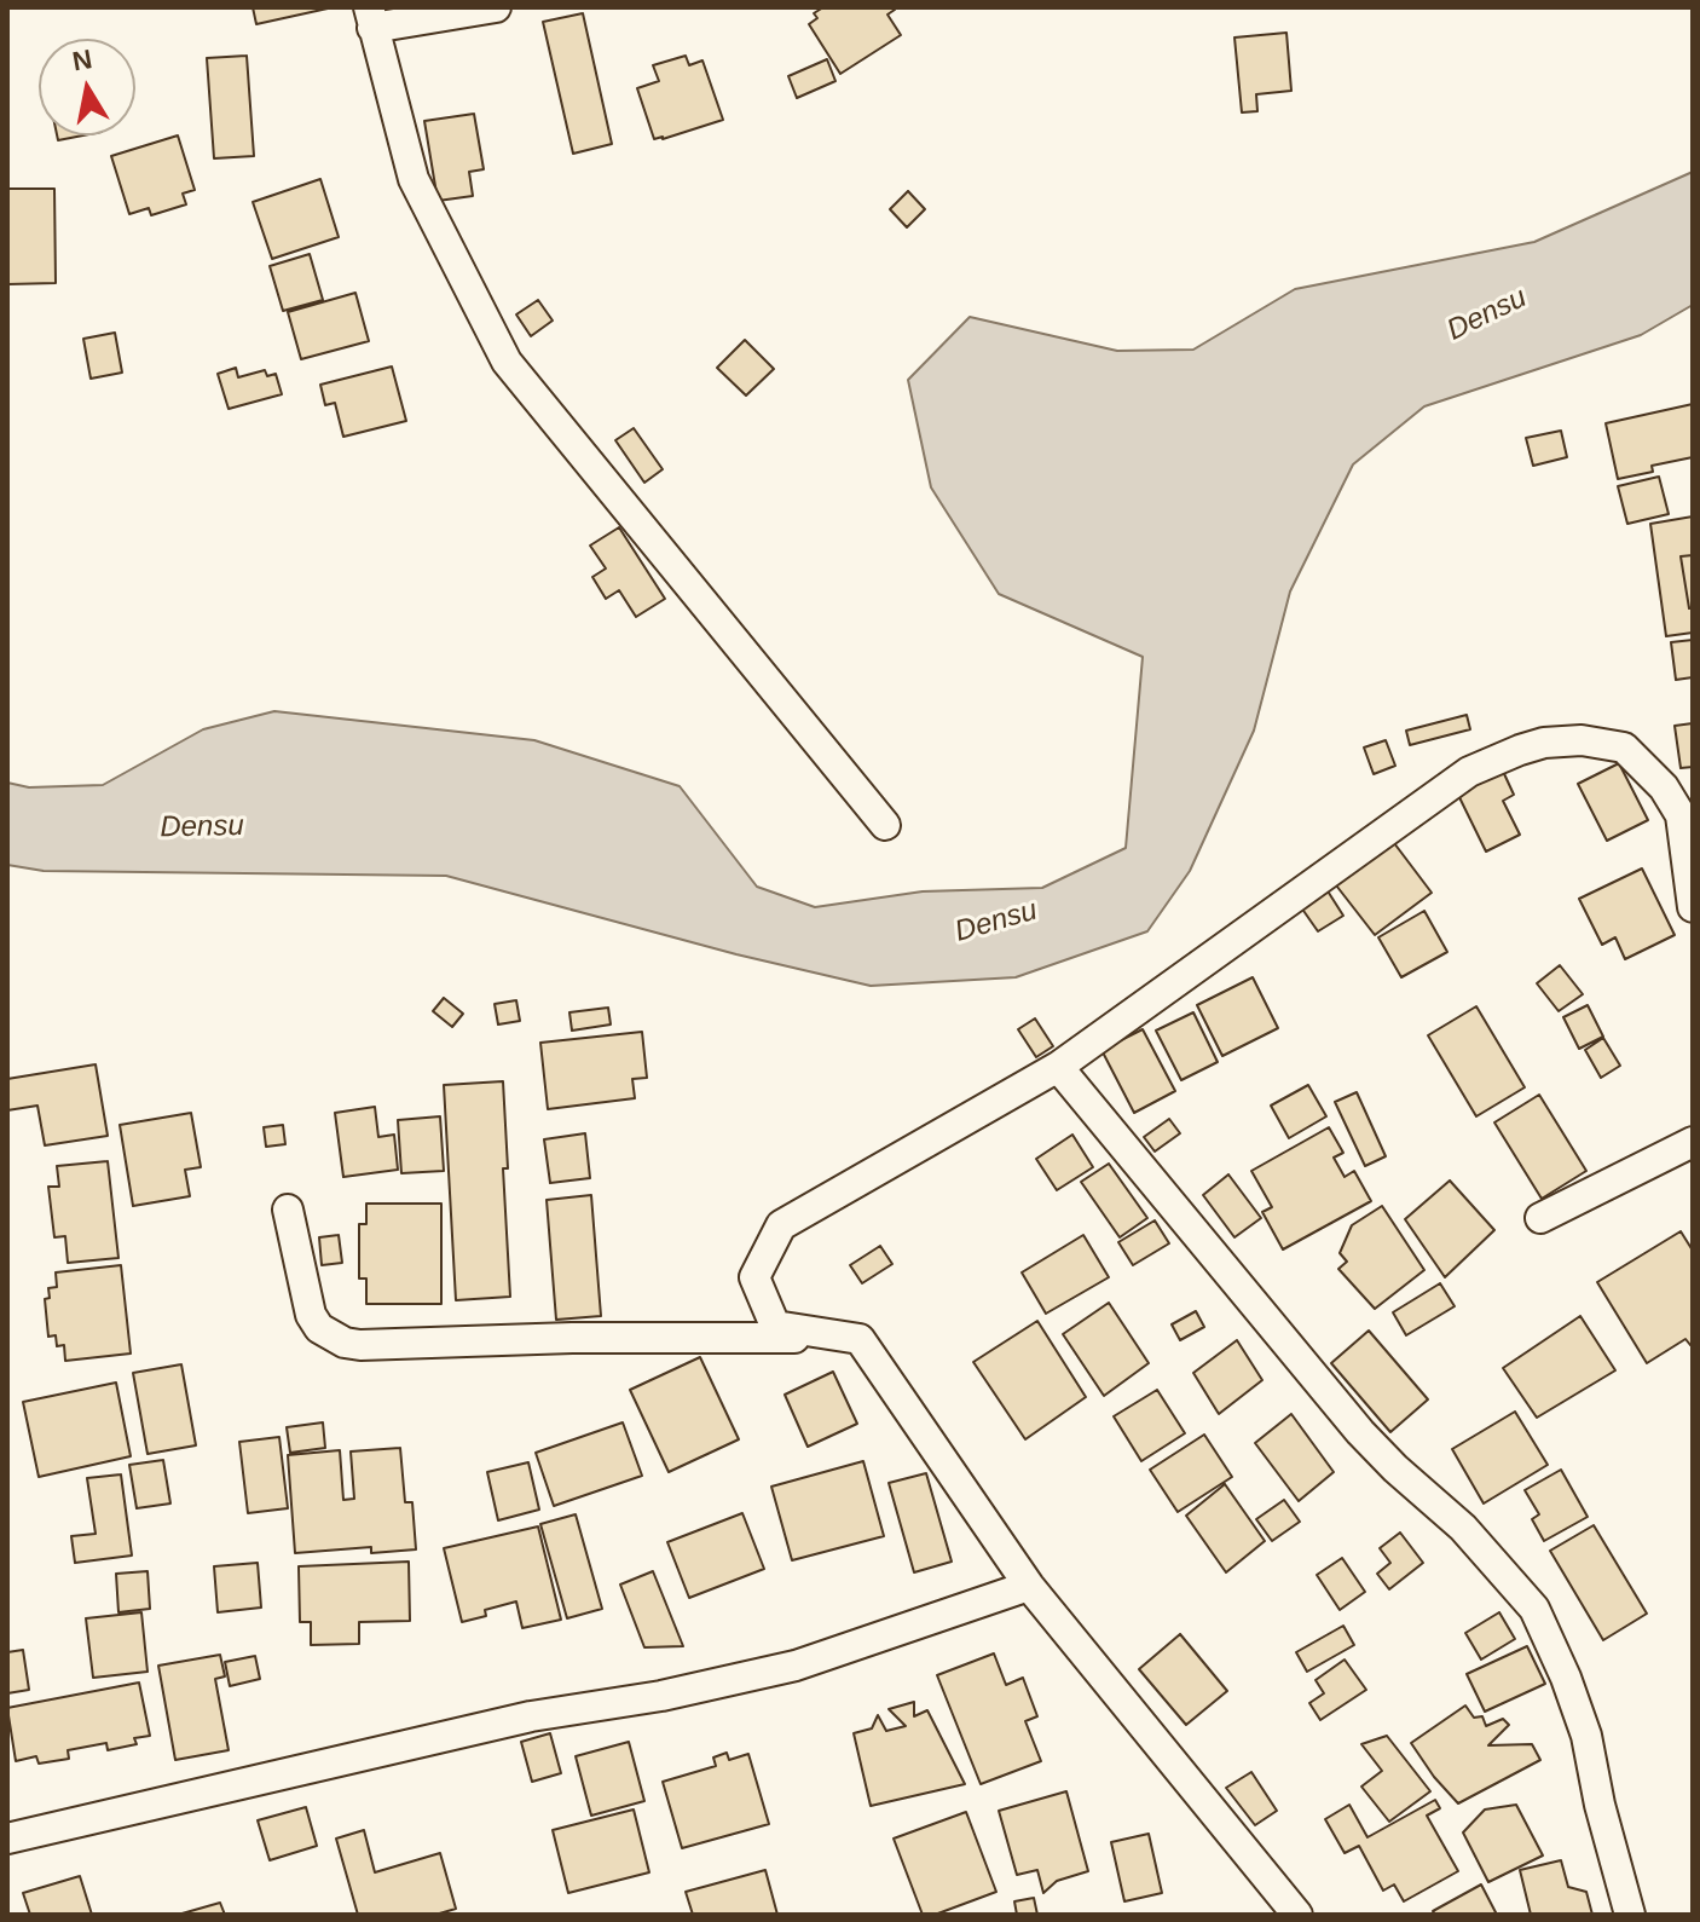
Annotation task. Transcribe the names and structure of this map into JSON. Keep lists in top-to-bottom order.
{
  "water": ["Densu"],
  "north": "top"
}
